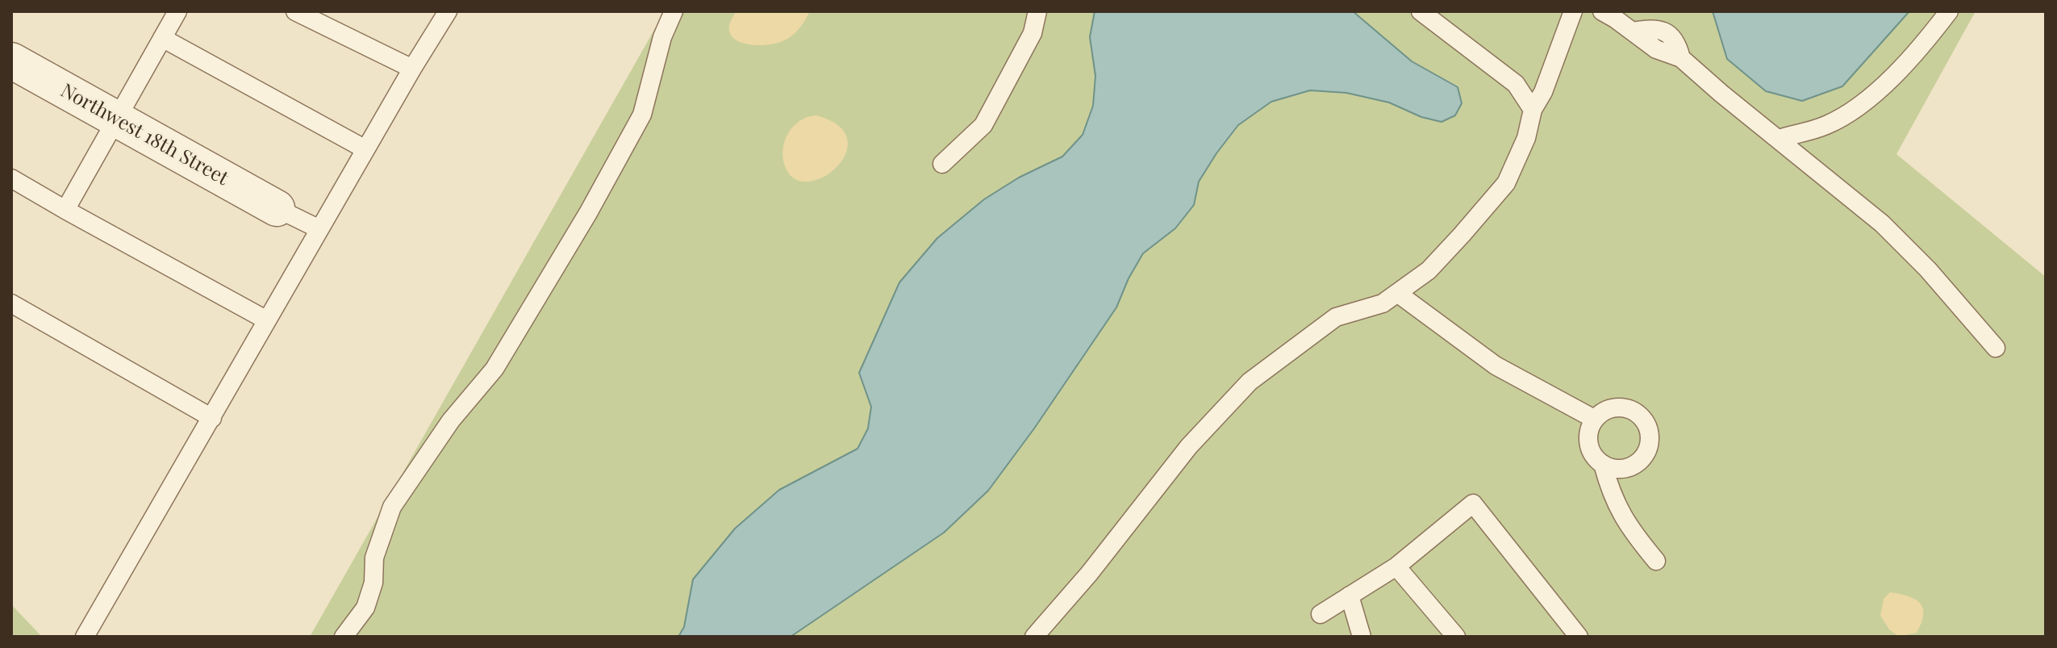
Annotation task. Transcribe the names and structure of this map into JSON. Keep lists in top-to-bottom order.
{
  "streets": {
    "street": ["Northwest 18th Street"]
  }
}
